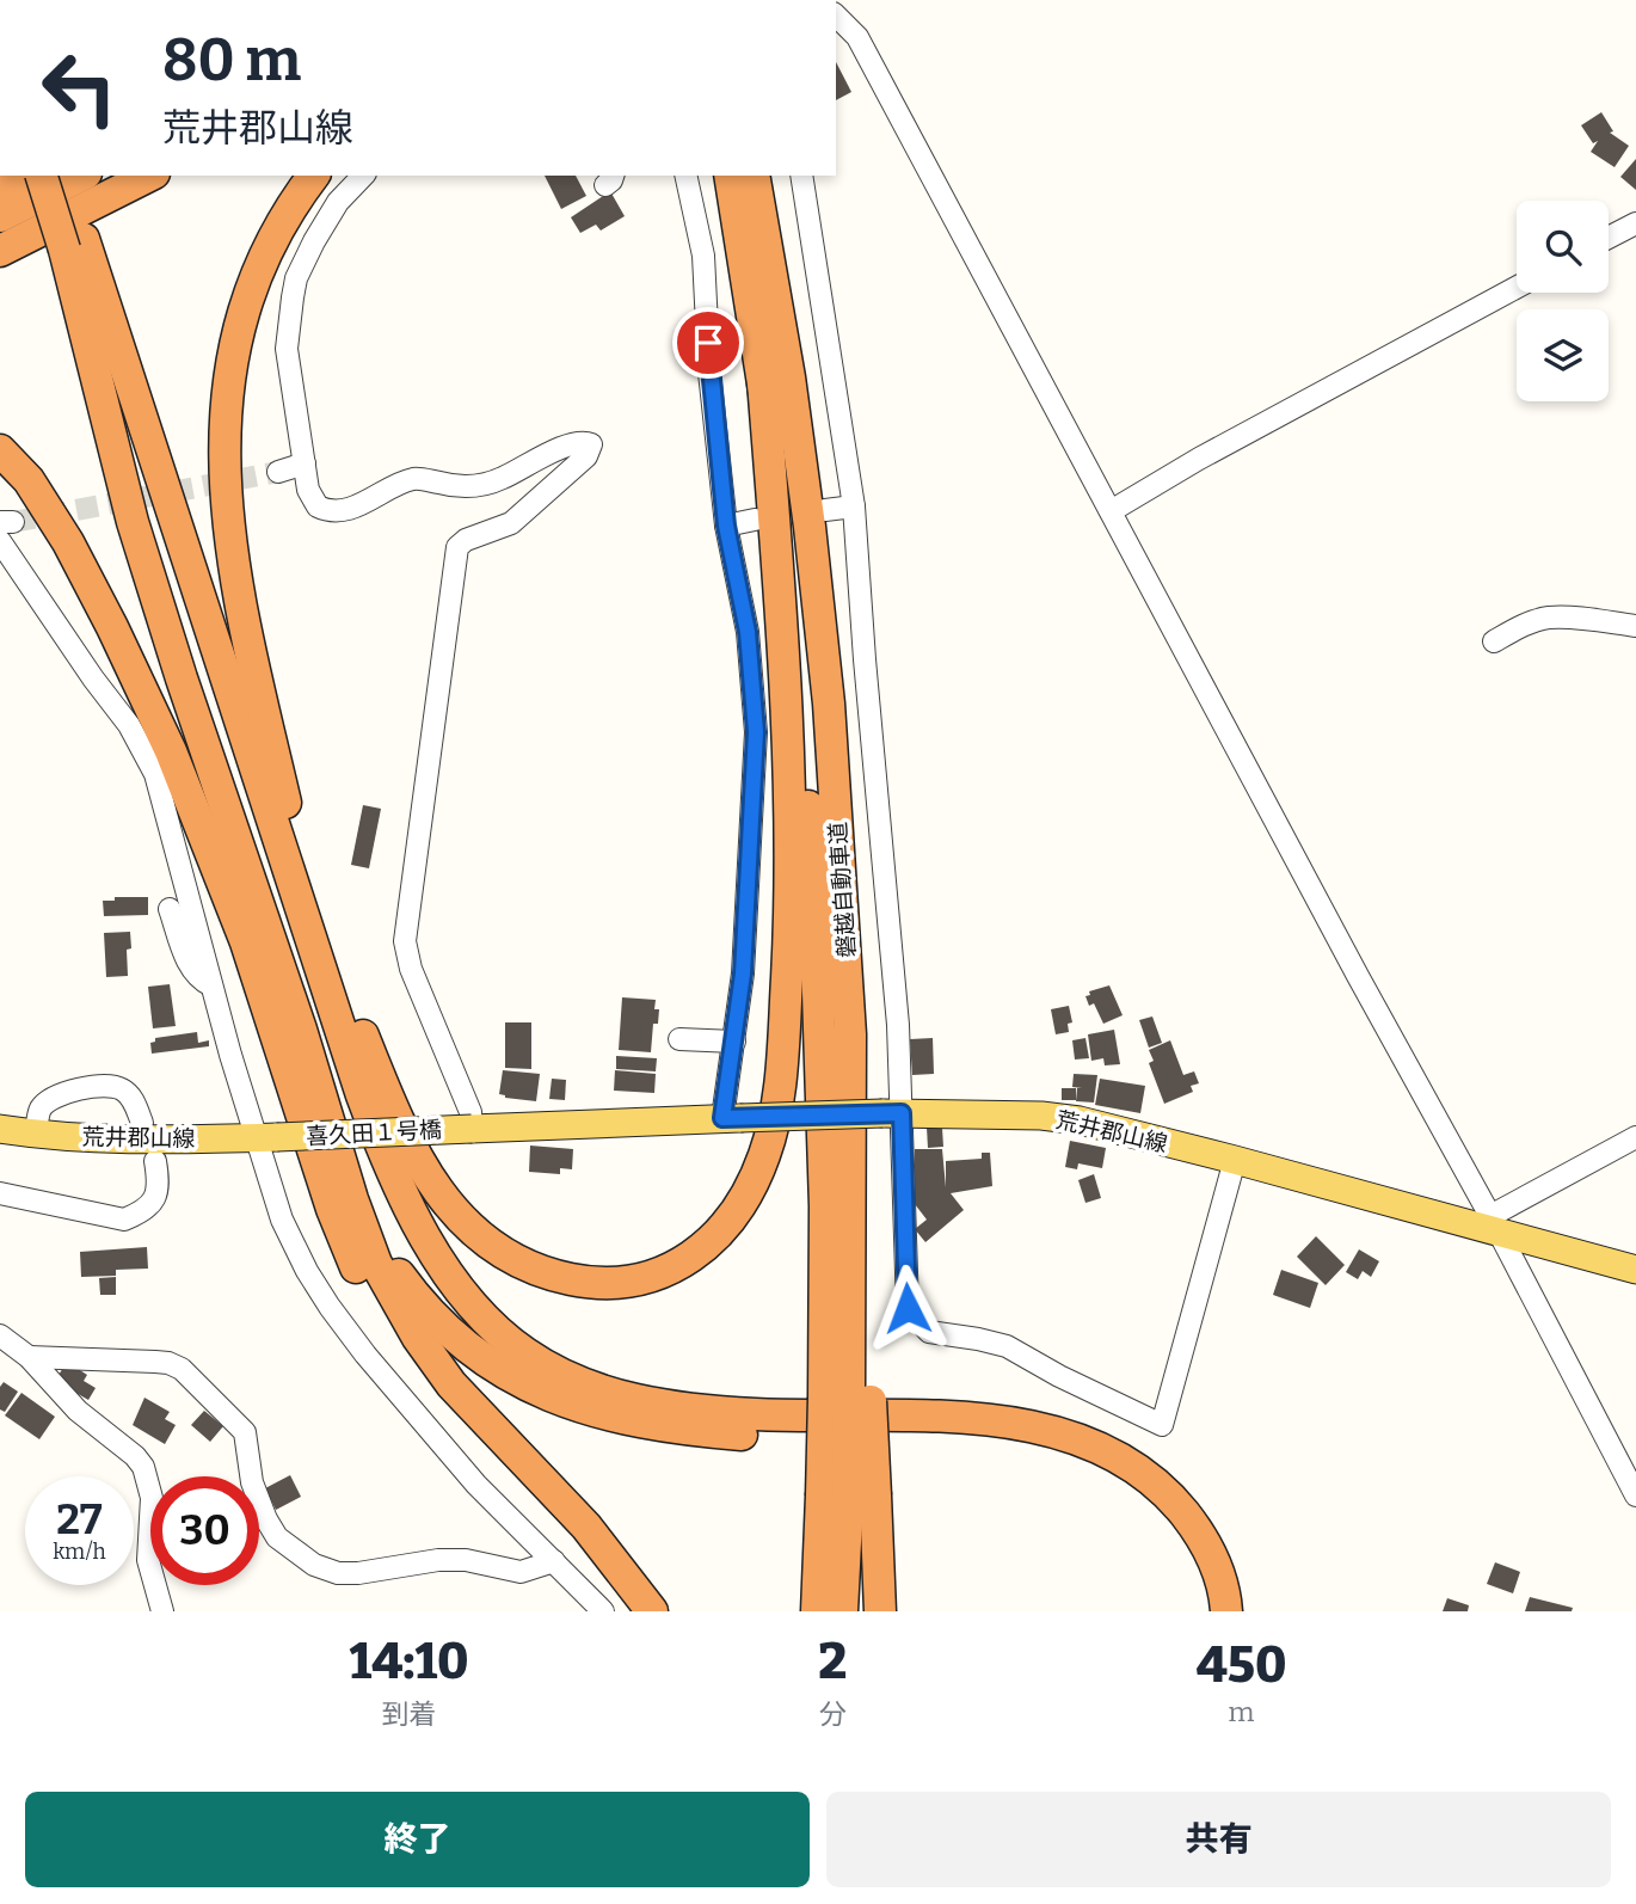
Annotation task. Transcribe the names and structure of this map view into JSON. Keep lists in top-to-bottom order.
{
  "streets": {
    "highway": ["磐越自動車道"],
    "main road": ["荒井郡山線", "喜久田１号橋"]
  },
  "crossings": [
    ["荒井郡山線", "喜久田１号橋"]
  ],
  "page": {
    "turn": ["80 m", "荒井郡山線"],
    "speed": "27 km/h",
    "limit": "30",
    "eta": [
      "14:10",
      "到着",
      "2",
      "分",
      "450",
      "m"
    ],
    "buttons": ["終了", "共有"]
  }
}
